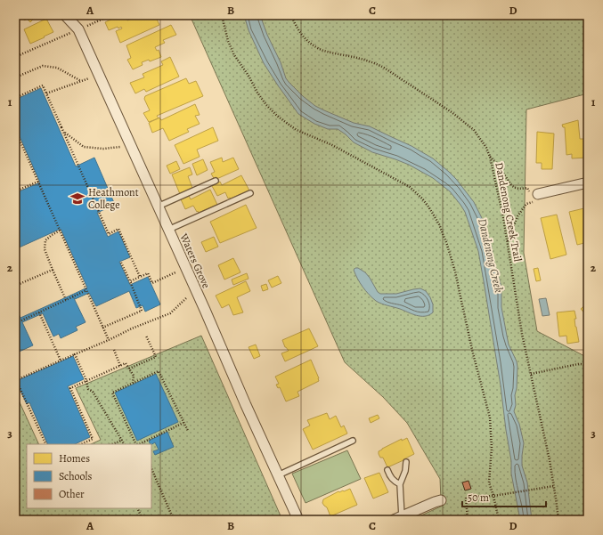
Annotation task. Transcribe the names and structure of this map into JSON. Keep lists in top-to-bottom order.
{
  "streets": {
    "street": ["Waters Grove"],
    "path": ["Dandenong Creek Trail"]
  },
  "water": ["Dandenong Creek"],
  "places": {
    "school or university": ["Heathmont College"]
  },
  "legend": ["Homes", "Schools", "Other"],
  "scale_bar": "50 m",
  "grid": {
    "columns": [
      "A",
      "B",
      "C",
      "D"
    ],
    "rows": ["1", "2", "3"]
  }
}
